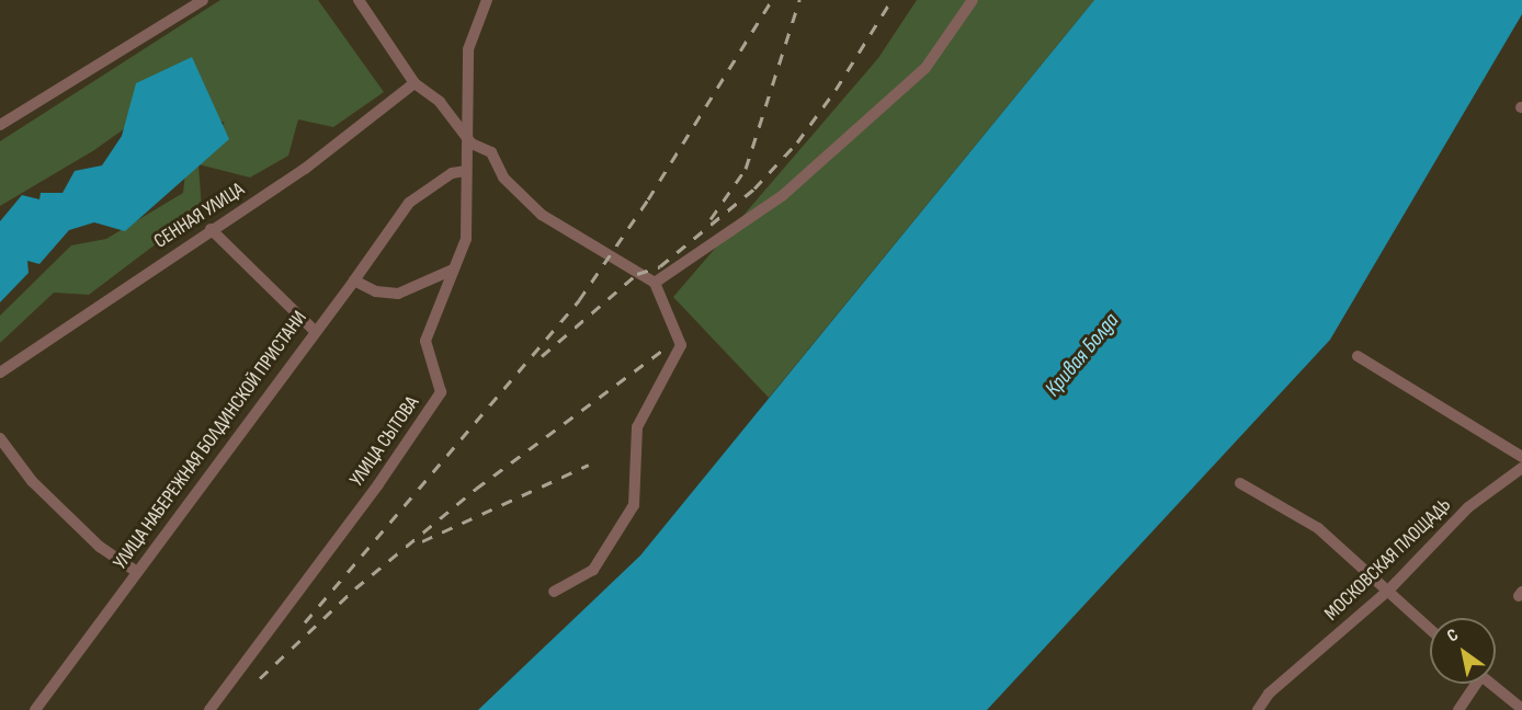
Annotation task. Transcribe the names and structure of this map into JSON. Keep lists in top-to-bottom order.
{
  "streets": {
    "street": [
      "СЕННАЯ УЛИЦА",
      "УЛИЦА НАБЕРЕЖНАЯ БОЛДИНСКОЙ ПРИСТАНИ",
      "УЛИЦА СЫТОВА",
      "МОСКОВСКАЯ ПЛОЩАДЬ"
    ]
  },
  "crossings": [
    ["УЛИЦА НАБЕРЕЖНАЯ БОЛДИНСКОЙ ПРИСТАНИ", "УЛИЦА СЫТОВА"]
  ],
  "water": ["Кривая Болда"],
  "north": "top left"
}
